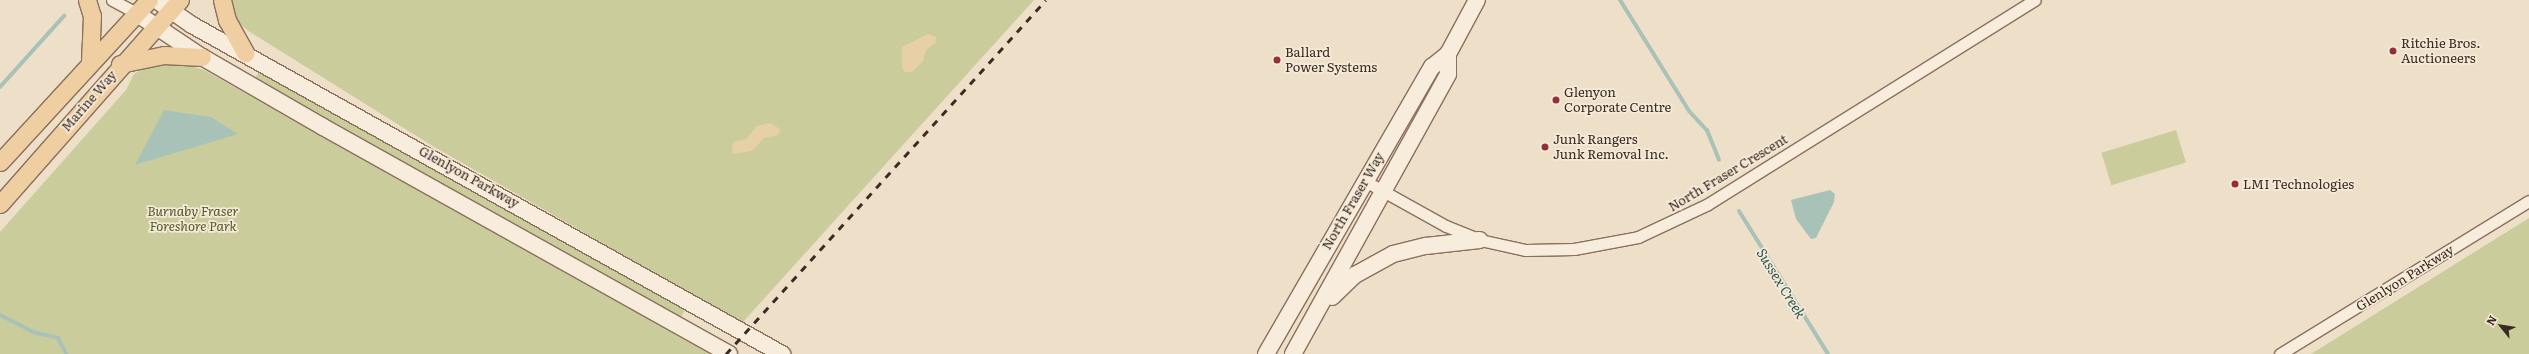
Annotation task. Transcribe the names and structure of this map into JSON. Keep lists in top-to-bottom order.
{
  "streets": {
    "main road": ["Marine Way"],
    "street": ["North Fraser Crescent", "Glenlyon Parkway", "North Fraser Way"]
  },
  "crossings": [
    ["Marine Way", "Glenlyon Parkway"],
    ["North Fraser Crescent", "North Fraser Way"]
  ],
  "water": ["Sussex Creek"],
  "parks": ["Burnaby Fraser Foreshore Park"],
  "places": [
    "Ritchie Bros. Auctioneers",
    "Ballard Power Systems",
    "Glenyon Corporate Centre",
    "Junk Rangers Junk Removal Inc.",
    "LMI Technologies"
  ],
  "north": "top left"
}
